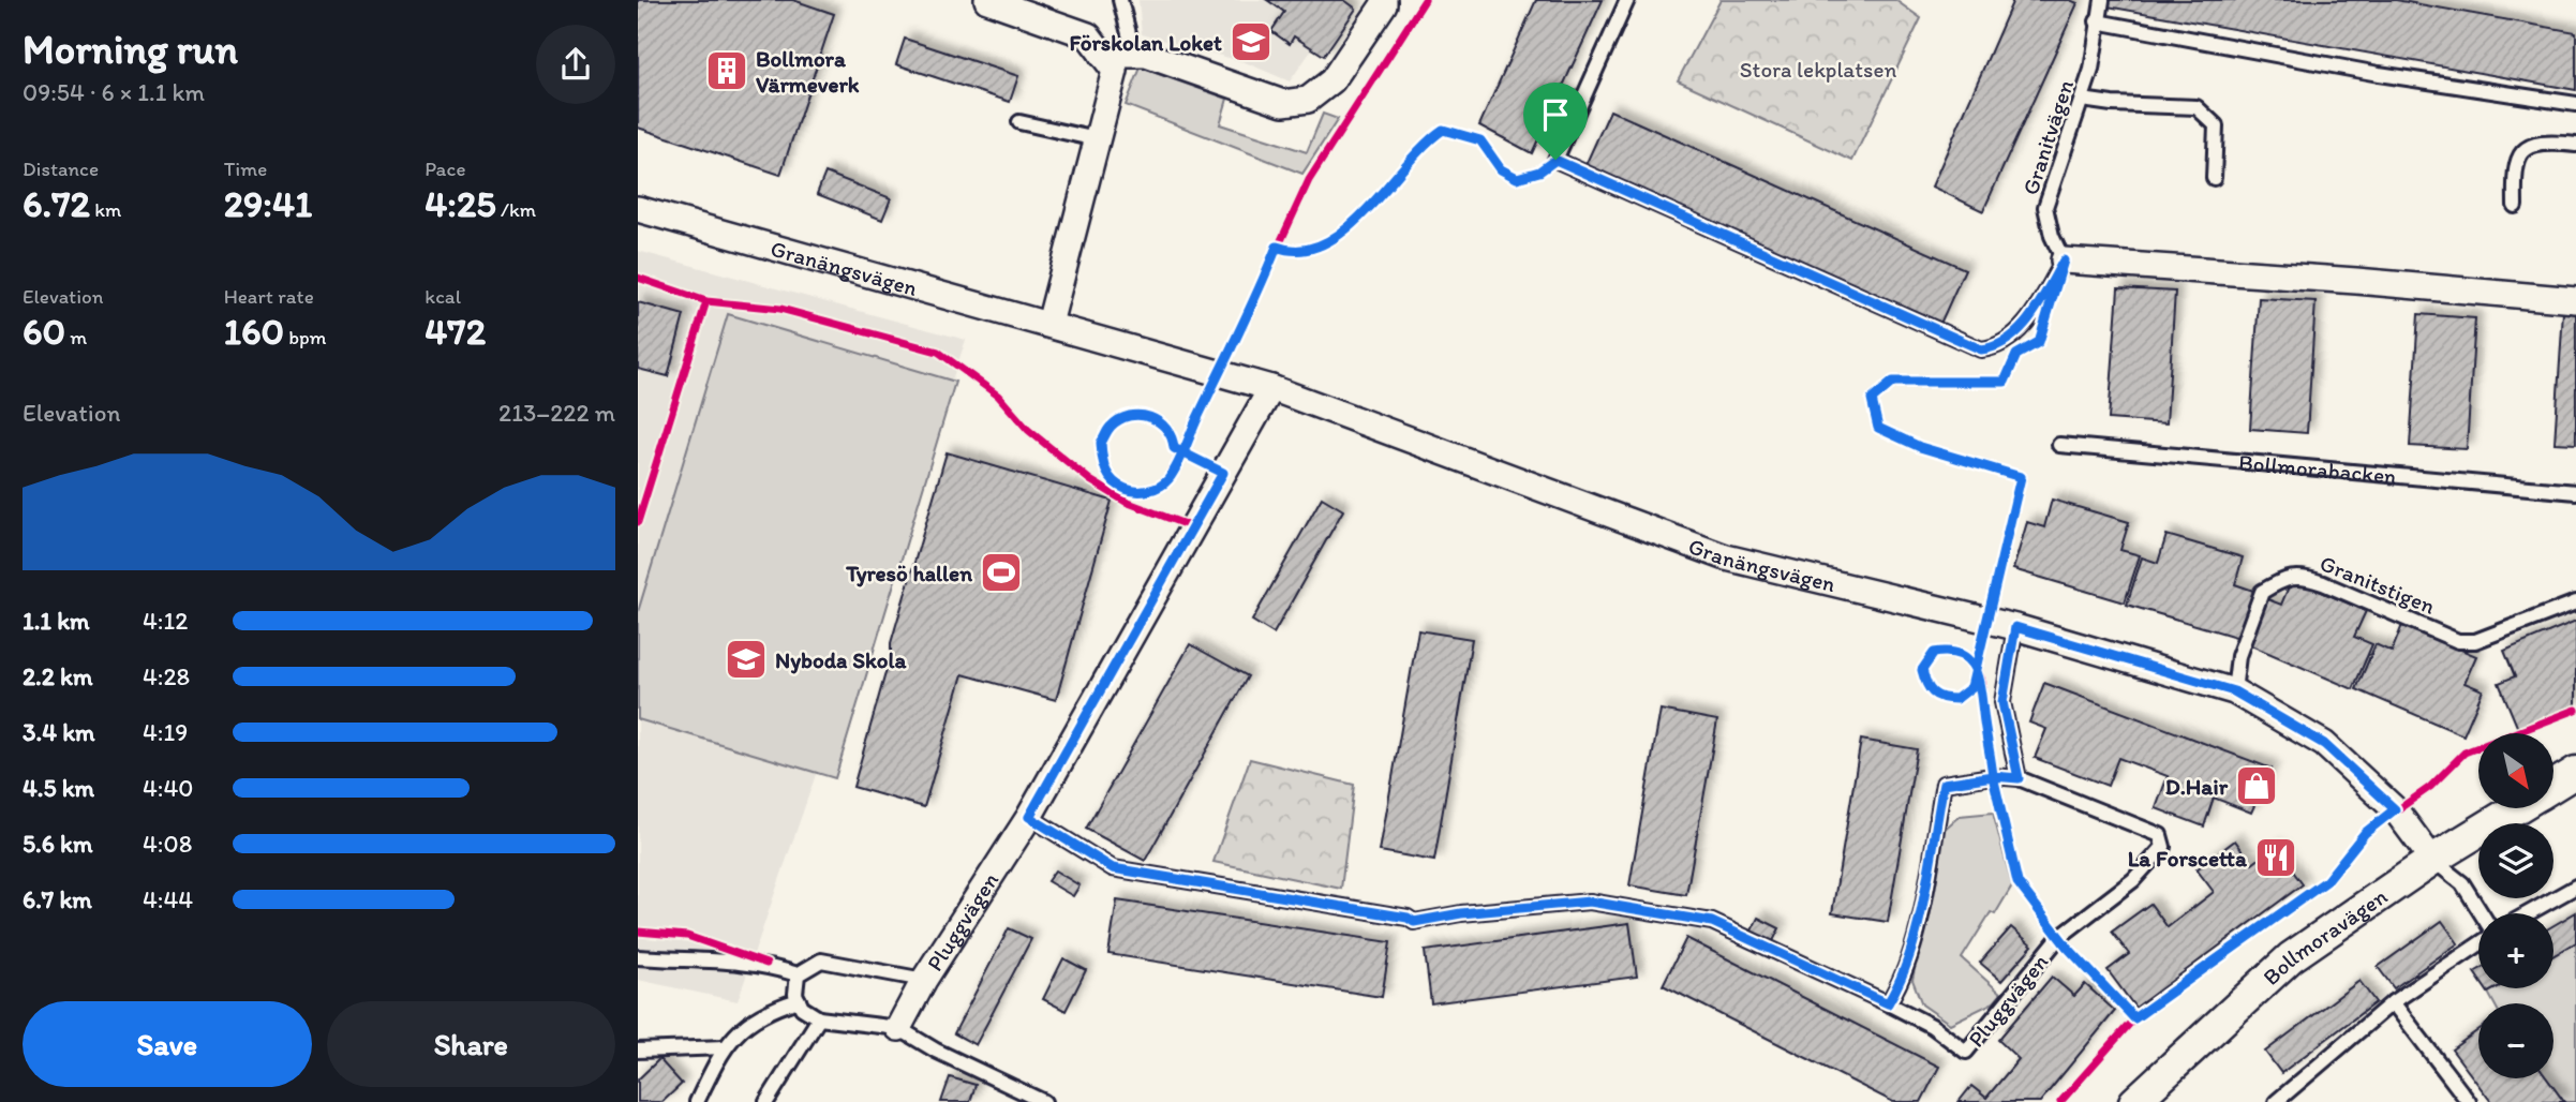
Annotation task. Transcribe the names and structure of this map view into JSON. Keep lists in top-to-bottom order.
{
  "streets": {
    "street": ["Granängsvägen", "Pluggvägen", "Bollmoravägen"],
    "lane": ["Granitvägen", "Bollmorabacken", "Granitstigen"]
  },
  "crossings": [
    ["Granängsvägen", "Granitstigen"],
    ["Granängsvägen", "Pluggvägen"],
    ["Granängsvägen", "Bollmoravägen"]
  ],
  "parks": ["Stora lekplatsen"],
  "places": {
    "school or university": ["Förskolan Loket", "Nyboda Skola"],
    "building": ["Bollmora Värmeverk"],
    "sports": ["Tyresö hallen"],
    "shop": ["D.Hair"],
    "restaurant": ["La Forscetta"]
  },
  "north": "bottom right",
  "page": {
    "heading": ["Morning run", "09:54 · 6 × 1.1 km"],
    "stats": [
      ["Distance", "6.72 km"],
      ["Time", "29:41"],
      ["Pace", "4:25 /km"],
      ["Elevation", "60 m"],
      ["Heart rate", "160 bpm"],
      ["kcal", "472"]
    ],
    "chart": ["Elevation", "213–222 m"],
    "list": [
      {
        "name": "1.1 km",
        "note": "4:12"
      },
      {
        "name": "2.2 km",
        "note": "4:28"
      },
      {
        "name": "3.4 km",
        "note": "4:19"
      },
      {
        "name": "4.5 km",
        "note": "4:40"
      },
      {
        "name": "5.6 km",
        "note": "4:08"
      },
      {
        "name": "6.7 km",
        "note": "4:44"
      }
    ],
    "map_buttons": ["+", "−"],
    "buttons": ["Save", "Share"]
  }
}
